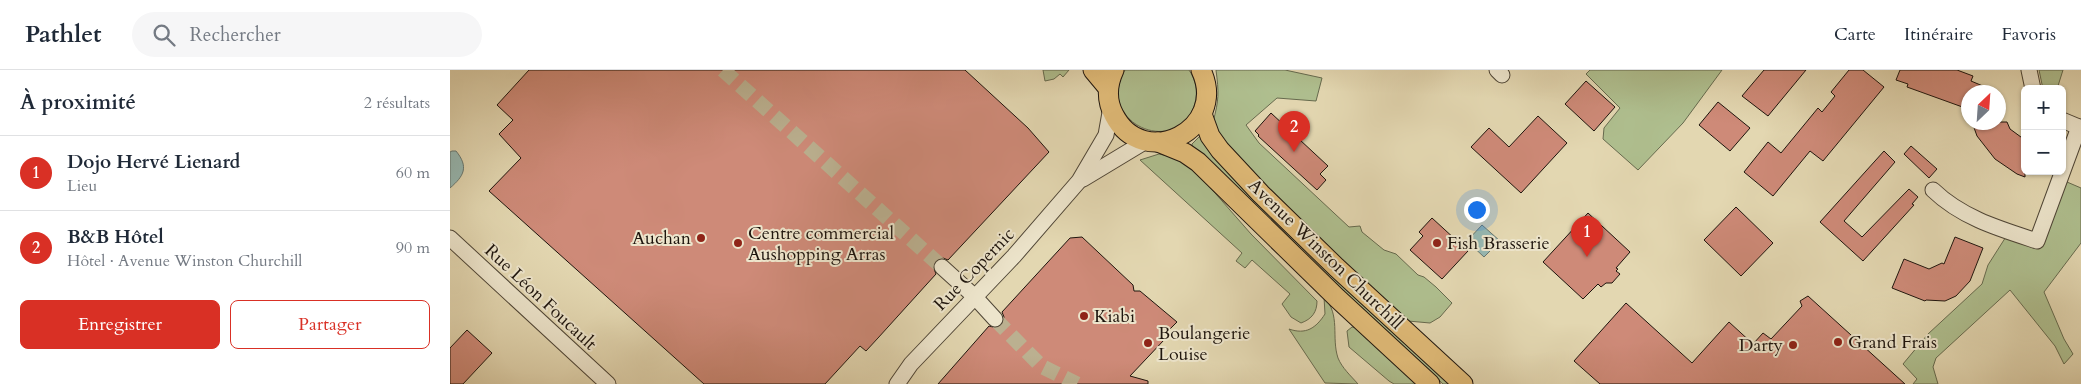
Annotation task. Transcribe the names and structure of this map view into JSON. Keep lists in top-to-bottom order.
{
  "streets": {
    "main road": ["Avenue Winston Churchill"],
    "street": ["Rue Copernic", "Rue Léon Foucault"]
  },
  "places": [
    "Auchan",
    "Centre commercial Aushopping Arras",
    "Fish Brasserie",
    "Kiabi",
    "Grand Frais",
    "Boulangerie Louise",
    "Darty"
  ],
  "north": "top right",
  "page": {
    "header": "Pathlet",
    "search": "Rechercher",
    "nav": ["Carte", "Itinéraire", "Favoris"],
    "heading": ["À proximité", "2 résultats"],
    "map_buttons": ["+", "−"],
    "pins": ["2", "1"],
    "list": [
      {
        "mark": "1",
        "name": "Dojo Hervé Lienard",
        "note": "Lieu",
        "value": "60 m"
      },
      {
        "mark": "2",
        "name": "B&B Hôtel",
        "note": "Hôtel · Avenue Winston Churchill",
        "value": "90 m"
      }
    ],
    "buttons": ["Enregistrer", "Partager"]
  }
}
